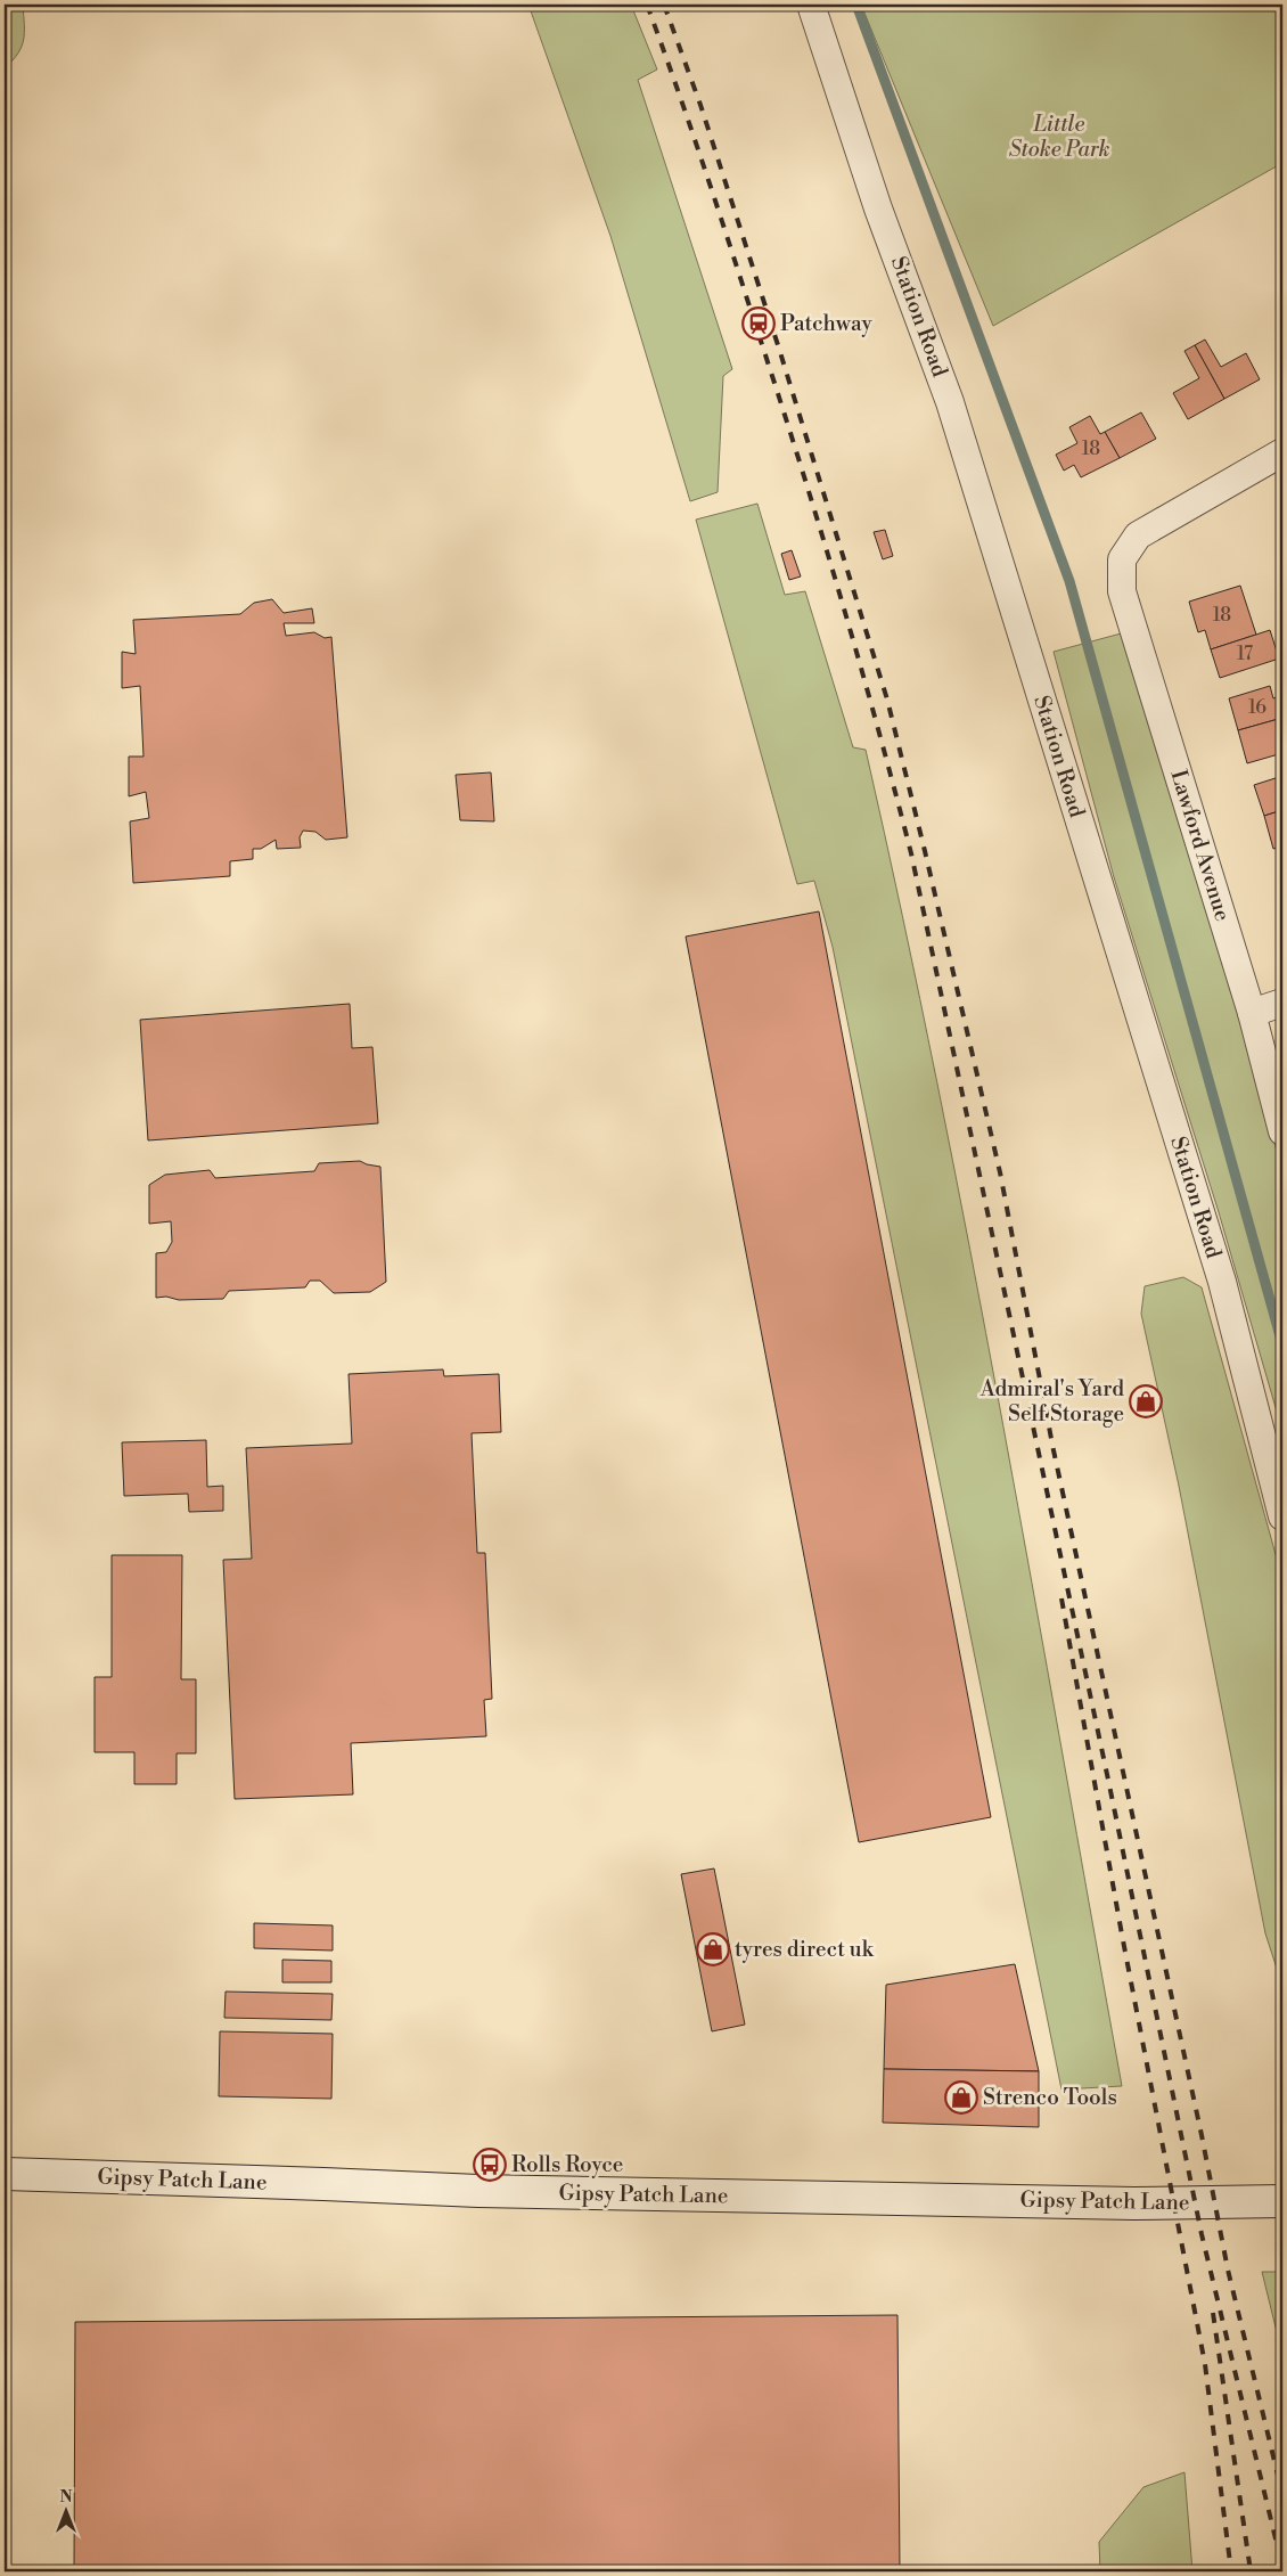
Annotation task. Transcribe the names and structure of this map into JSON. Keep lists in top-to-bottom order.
{
  "streets": {
    "main road": ["Gipsy Patch Lane"],
    "street": ["Station Road", "Lawford Avenue"]
  },
  "parks": ["Little Stoke Park"],
  "places": {
    "station": ["Patchway"],
    "shop": ["Admiral's Yard Self Storage", "tyres direct uk", "Strenco Tools"],
    "bus stop": ["Rolls Royce"]
  },
  "house_numbers": [
    "18",
    "18",
    "17",
    "16"
  ],
  "north": "top"
}
